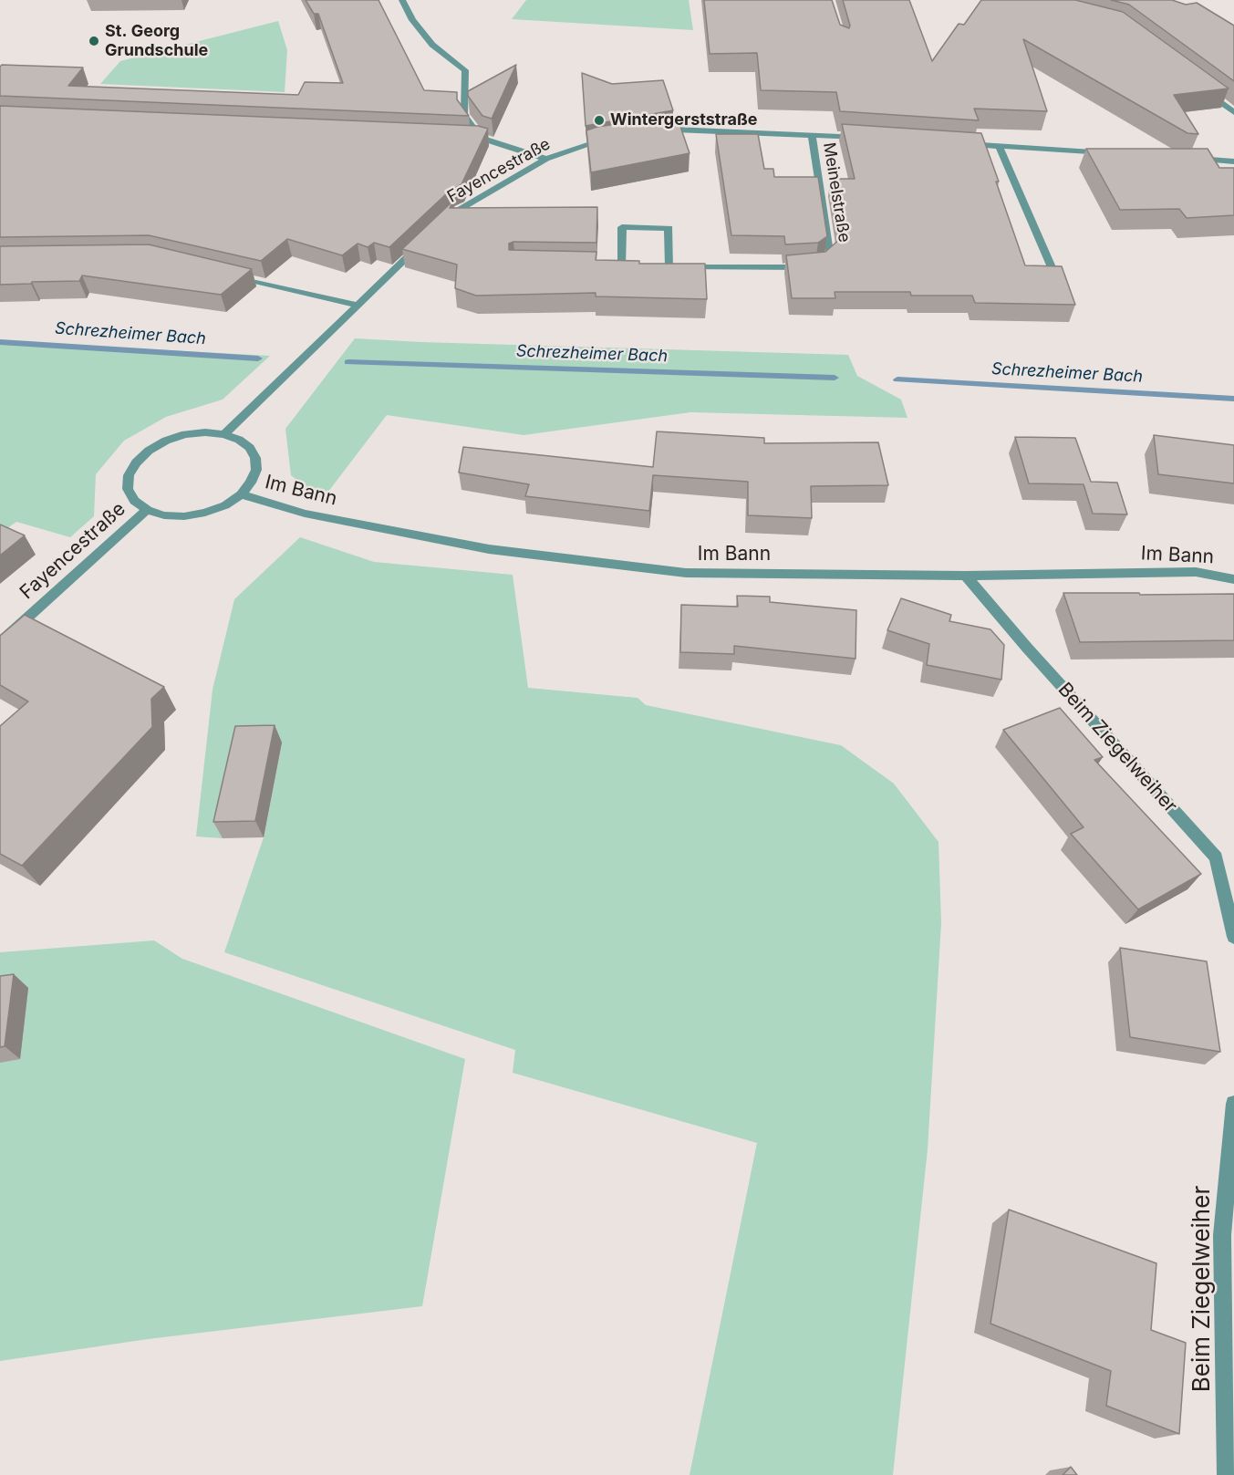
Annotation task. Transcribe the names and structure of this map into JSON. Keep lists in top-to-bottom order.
{
  "streets": {
    "street": [
      "Fayencestraße",
      "Meinelstraße",
      "Im Bann",
      "Beim Ziegelweiher"
    ]
  },
  "crossings": [
    ["Fayencestraße", "Im Bann"],
    ["Im Bann", "Beim Ziegelweiher"]
  ],
  "water": ["Schrezheimer Bach"],
  "places": ["St. Georg Grundschule", "Wintergerststraße"]
}
